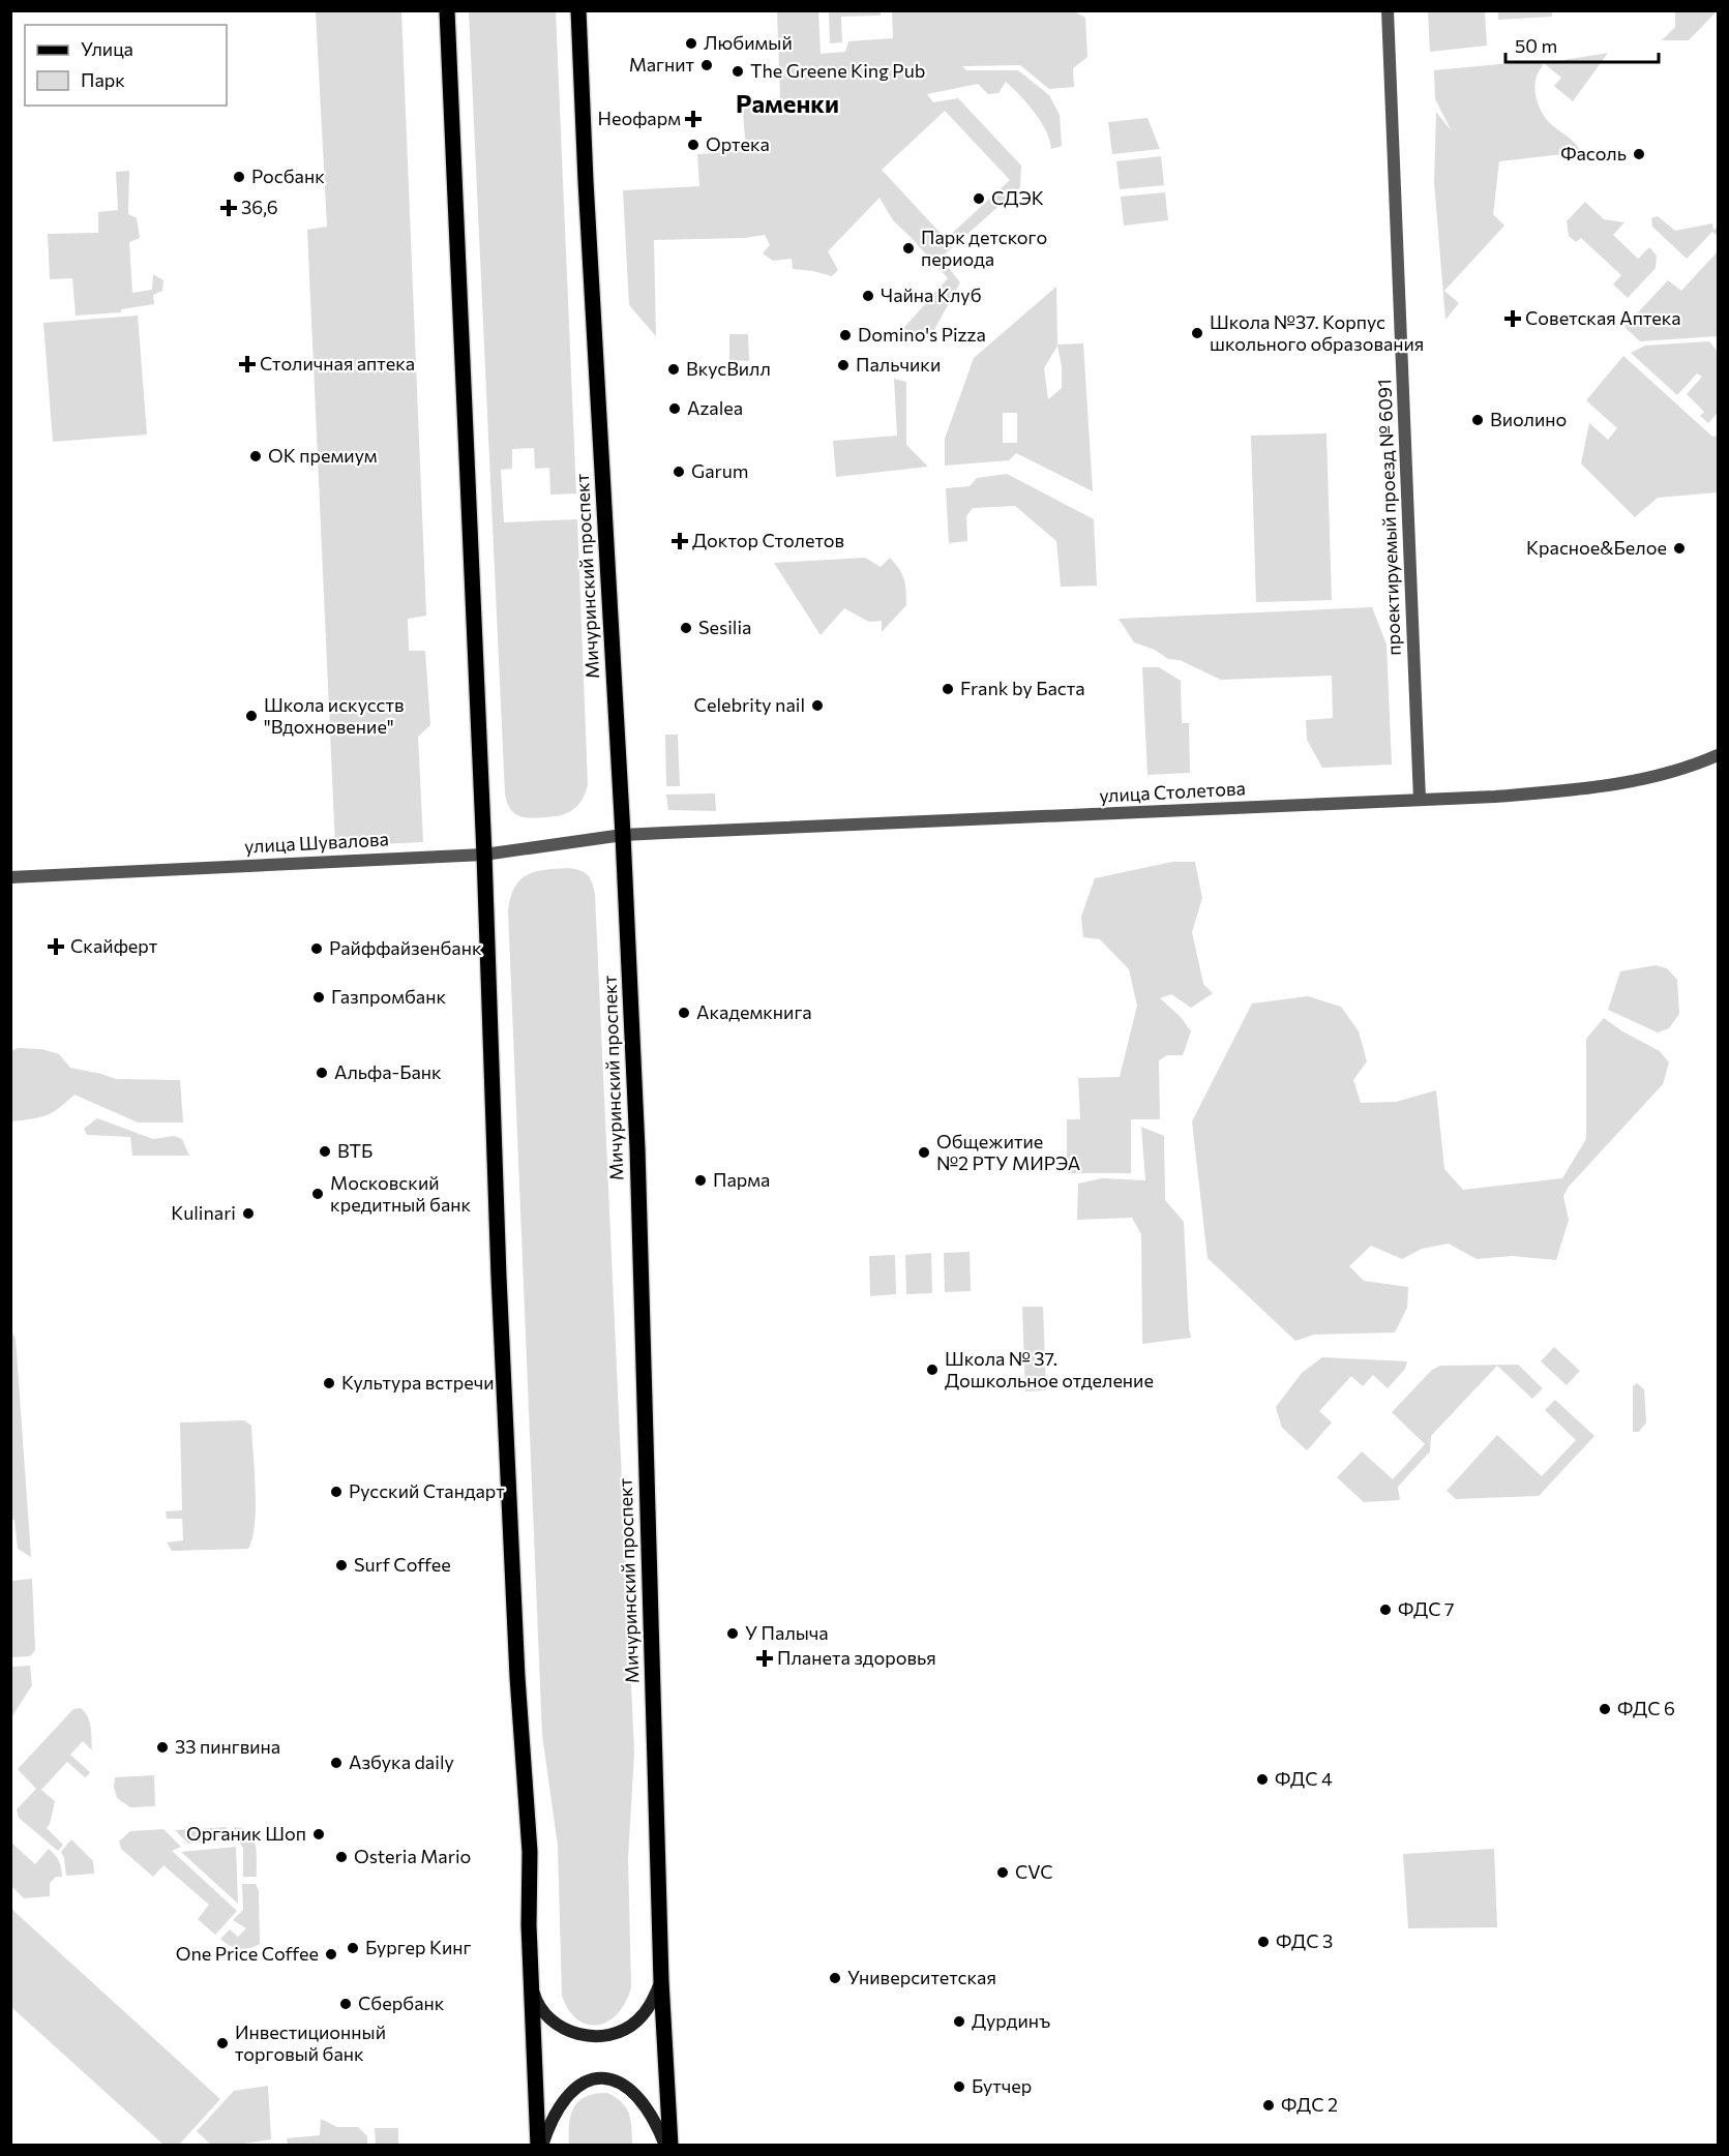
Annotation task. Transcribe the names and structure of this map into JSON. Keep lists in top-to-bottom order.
{
  "streets": {
    "main road": ["Мичуринский проспект"],
    "street": ["проектируемый проезд № 6091", "улица Столетова", "улица Шувалова"]
  },
  "crossings": [
    ["проектируемый проезд № 6091", "улица Столетова"],
    ["Мичуринский проспект", "улица Столетова"],
    ["Мичуринский проспект", "улица Шувалова"],
    ["улица Столетова", "улица Шувалова"]
  ],
  "districts": ["Раменки"],
  "places": {
    "other": [
      "Любимый",
      "Магнит",
      "The Greene King Pub",
      "Ортека",
      "Фасоль",
      "Росбанк",
      "СДЭК",
      "Парк детского периода",
      "Чайна Клуб",
      "Школа №37. Корпус школьного образования",
      "Domino's Pizza",
      "Пальчики",
      "ВкусВилл",
      "Azalea",
      "Виолино",
      "OK премиум",
      "Garum",
      "Красное&Белое",
      "Sesilia",
      "Frank by Баста",
      "Celebrity nail",
      "Школа искусств \"Вдохновение\"",
      "Райффайзенбанк",
      "Газпромбанк",
      "Академкнига",
      "Альфа-Банк",
      "ВТБ",
      "Общежитие №2 РТУ МИРЭА",
      "Парма",
      "Московский кредитный банк",
      "Kulinari",
      "Школа № 37. Дошкольное отделение",
      "Культура встречи",
      "Русский Стандарт",
      "Surf Coffee",
      "ФДС 7",
      "У Палыча",
      "ФДС 6",
      "33 пингвина",
      "Азбука daily",
      "ФДС 4",
      "Органик Шоп",
      "Osteria Mario",
      "CVC",
      "ФДС 3",
      "Бургер Кинг",
      "One Price Coffee",
      "Университетская",
      "Сбербанк",
      "Дурдинъ",
      "Инвестиционный торговый банк",
      "Бутчер",
      "ФДС 2"
    ],
    "health": [
      "Неофарм",
      "36,6",
      "Советская Аптека",
      "Столичная аптека",
      "Доктор Столетов",
      "Скайферт",
      "Планета здоровья"
    ]
  },
  "legend": ["Улица", "Парк"],
  "scale_bar": "50 m"
}
